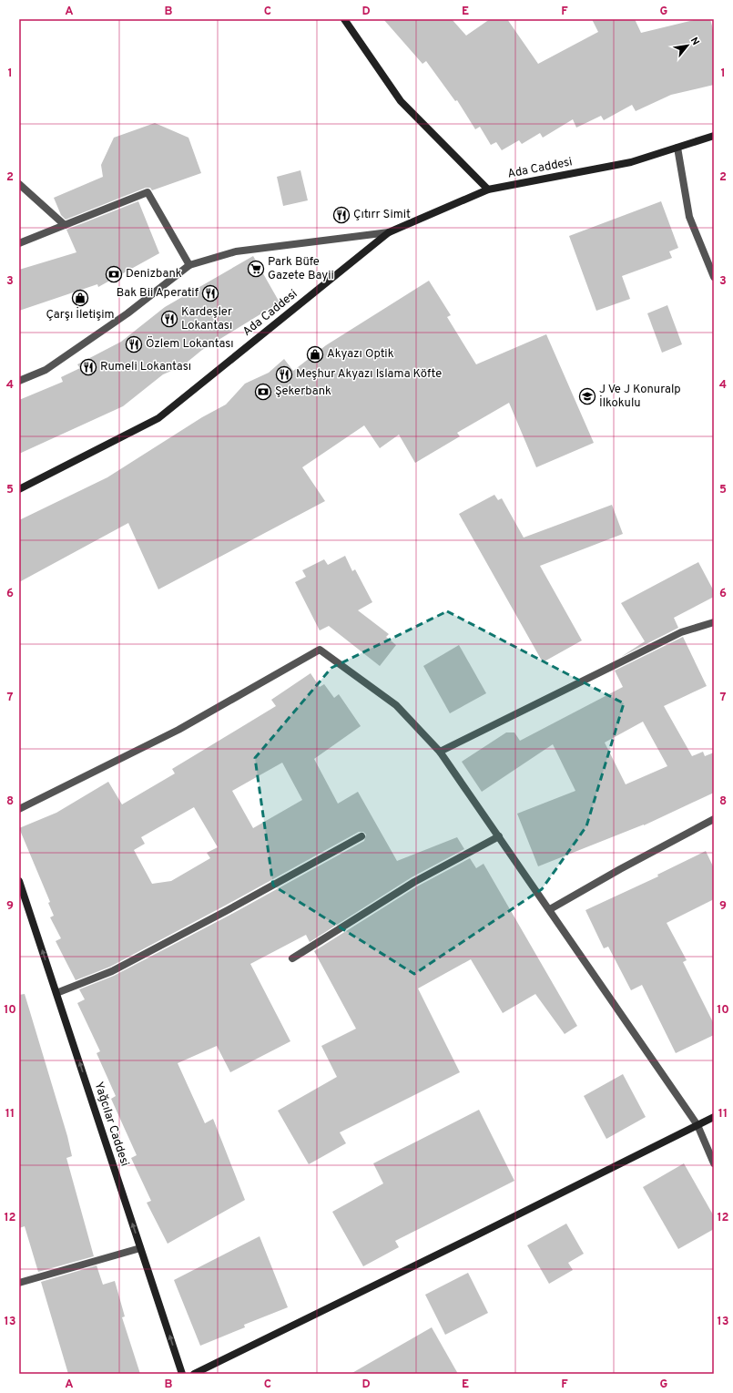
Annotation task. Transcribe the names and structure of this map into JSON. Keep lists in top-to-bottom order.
{
  "streets": {
    "main road": ["Ada Caddesi", "Yağcılar Caddesi"]
  },
  "one_way": ["Yağcılar Caddesi"],
  "places": {
    "restaurant": [
      "Çıtırr Simit",
      "Bak Bii Aperatif",
      "Kardeşler Lokantası",
      "Özlem Lokantası",
      "Rumeli Lokantası",
      "Meşhur Akyazı Islama Köfte"
    ],
    "supermarket": ["Park Büfe Gazete Bayii"],
    "bank": ["Denizbank", "Şekerbank"],
    "shop": ["Çarşı İletişim", "Akyazı Optik"],
    "school or university": ["J Ve J Konuralp İlkokulu"]
  },
  "north": "top right",
  "grid": {
    "columns": [
      "A",
      "B",
      "C",
      "D",
      "E",
      "F",
      "G"
    ],
    "rows": [
      "1",
      "2",
      "3",
      "4",
      "5",
      "6",
      "7",
      "8",
      "9",
      "10",
      "11",
      "12",
      "13"
    ]
  }
}
